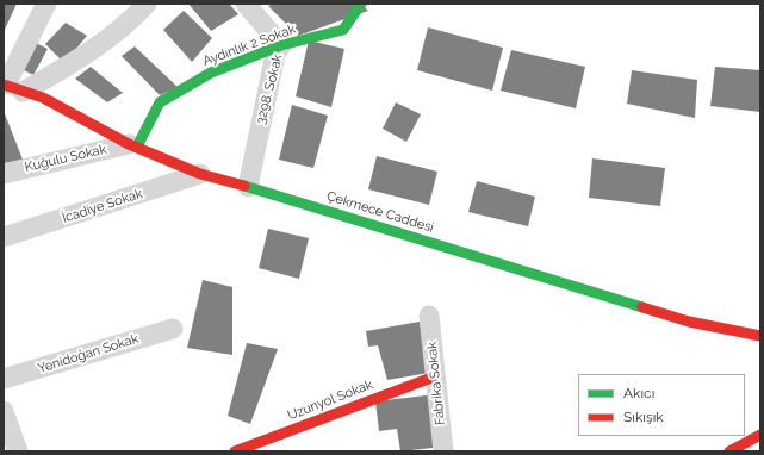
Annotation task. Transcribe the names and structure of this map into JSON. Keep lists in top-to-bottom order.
{
  "streets": {
    "main road": ["Aydınlık 2 Sokak", "Çekmece Caddesi", "Uzunyol Sokak"],
    "street": [
      "3298. Sokak",
      "Kuğulu Sokak",
      "İcadiye Sokak",
      "Yenidoğan Sokak",
      "Fabrika Sokak"
    ]
  },
  "crossings": [
    ["Aydınlık 2 Sokak", "3298. Sokak"],
    ["Aydınlık 2 Sokak", "Kuğulu Sokak"],
    ["Aydınlık 2 Sokak", "Çekmece Caddesi"],
    ["3298. Sokak", "Çekmece Caddesi"],
    ["Kuğulu Sokak", "Çekmece Caddesi"],
    ["İcadiye Sokak", "Çekmece Caddesi"],
    ["Fabrika Sokak", "Uzunyol Sokak"]
  ],
  "legend": ["Akıcı", "Sıkışık"]
}
